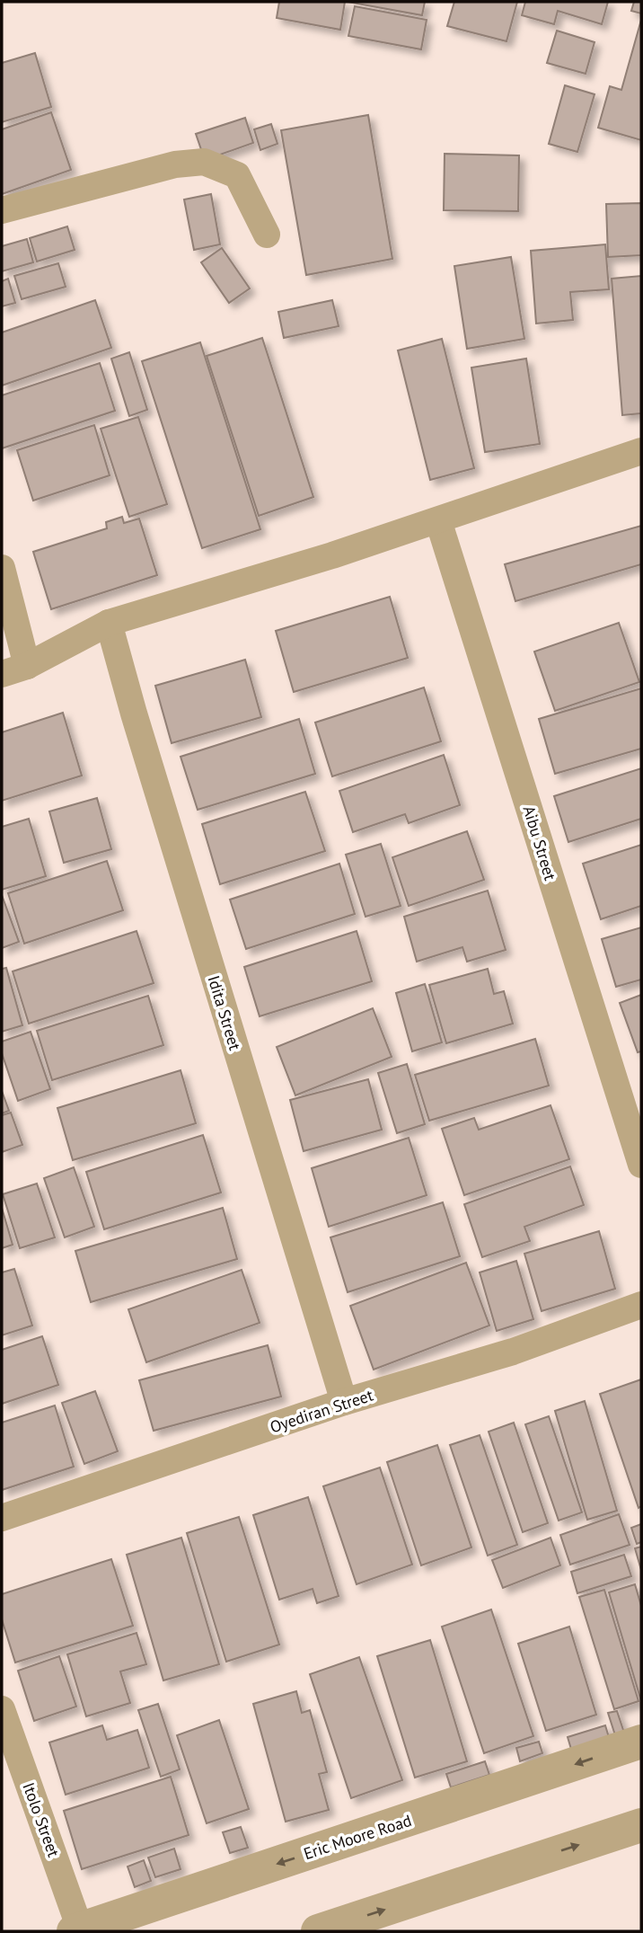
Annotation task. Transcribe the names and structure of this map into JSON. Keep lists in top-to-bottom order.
{
  "streets": {
    "street": [
      "Aibu Street",
      "Idita Street",
      "Oyediran Street",
      "Itolo Street",
      "Eric Moore Road"
    ]
  },
  "crossings": [
    ["Idita Street", "Oyediran Street"],
    ["Itolo Street", "Eric Moore Road"]
  ]
}
